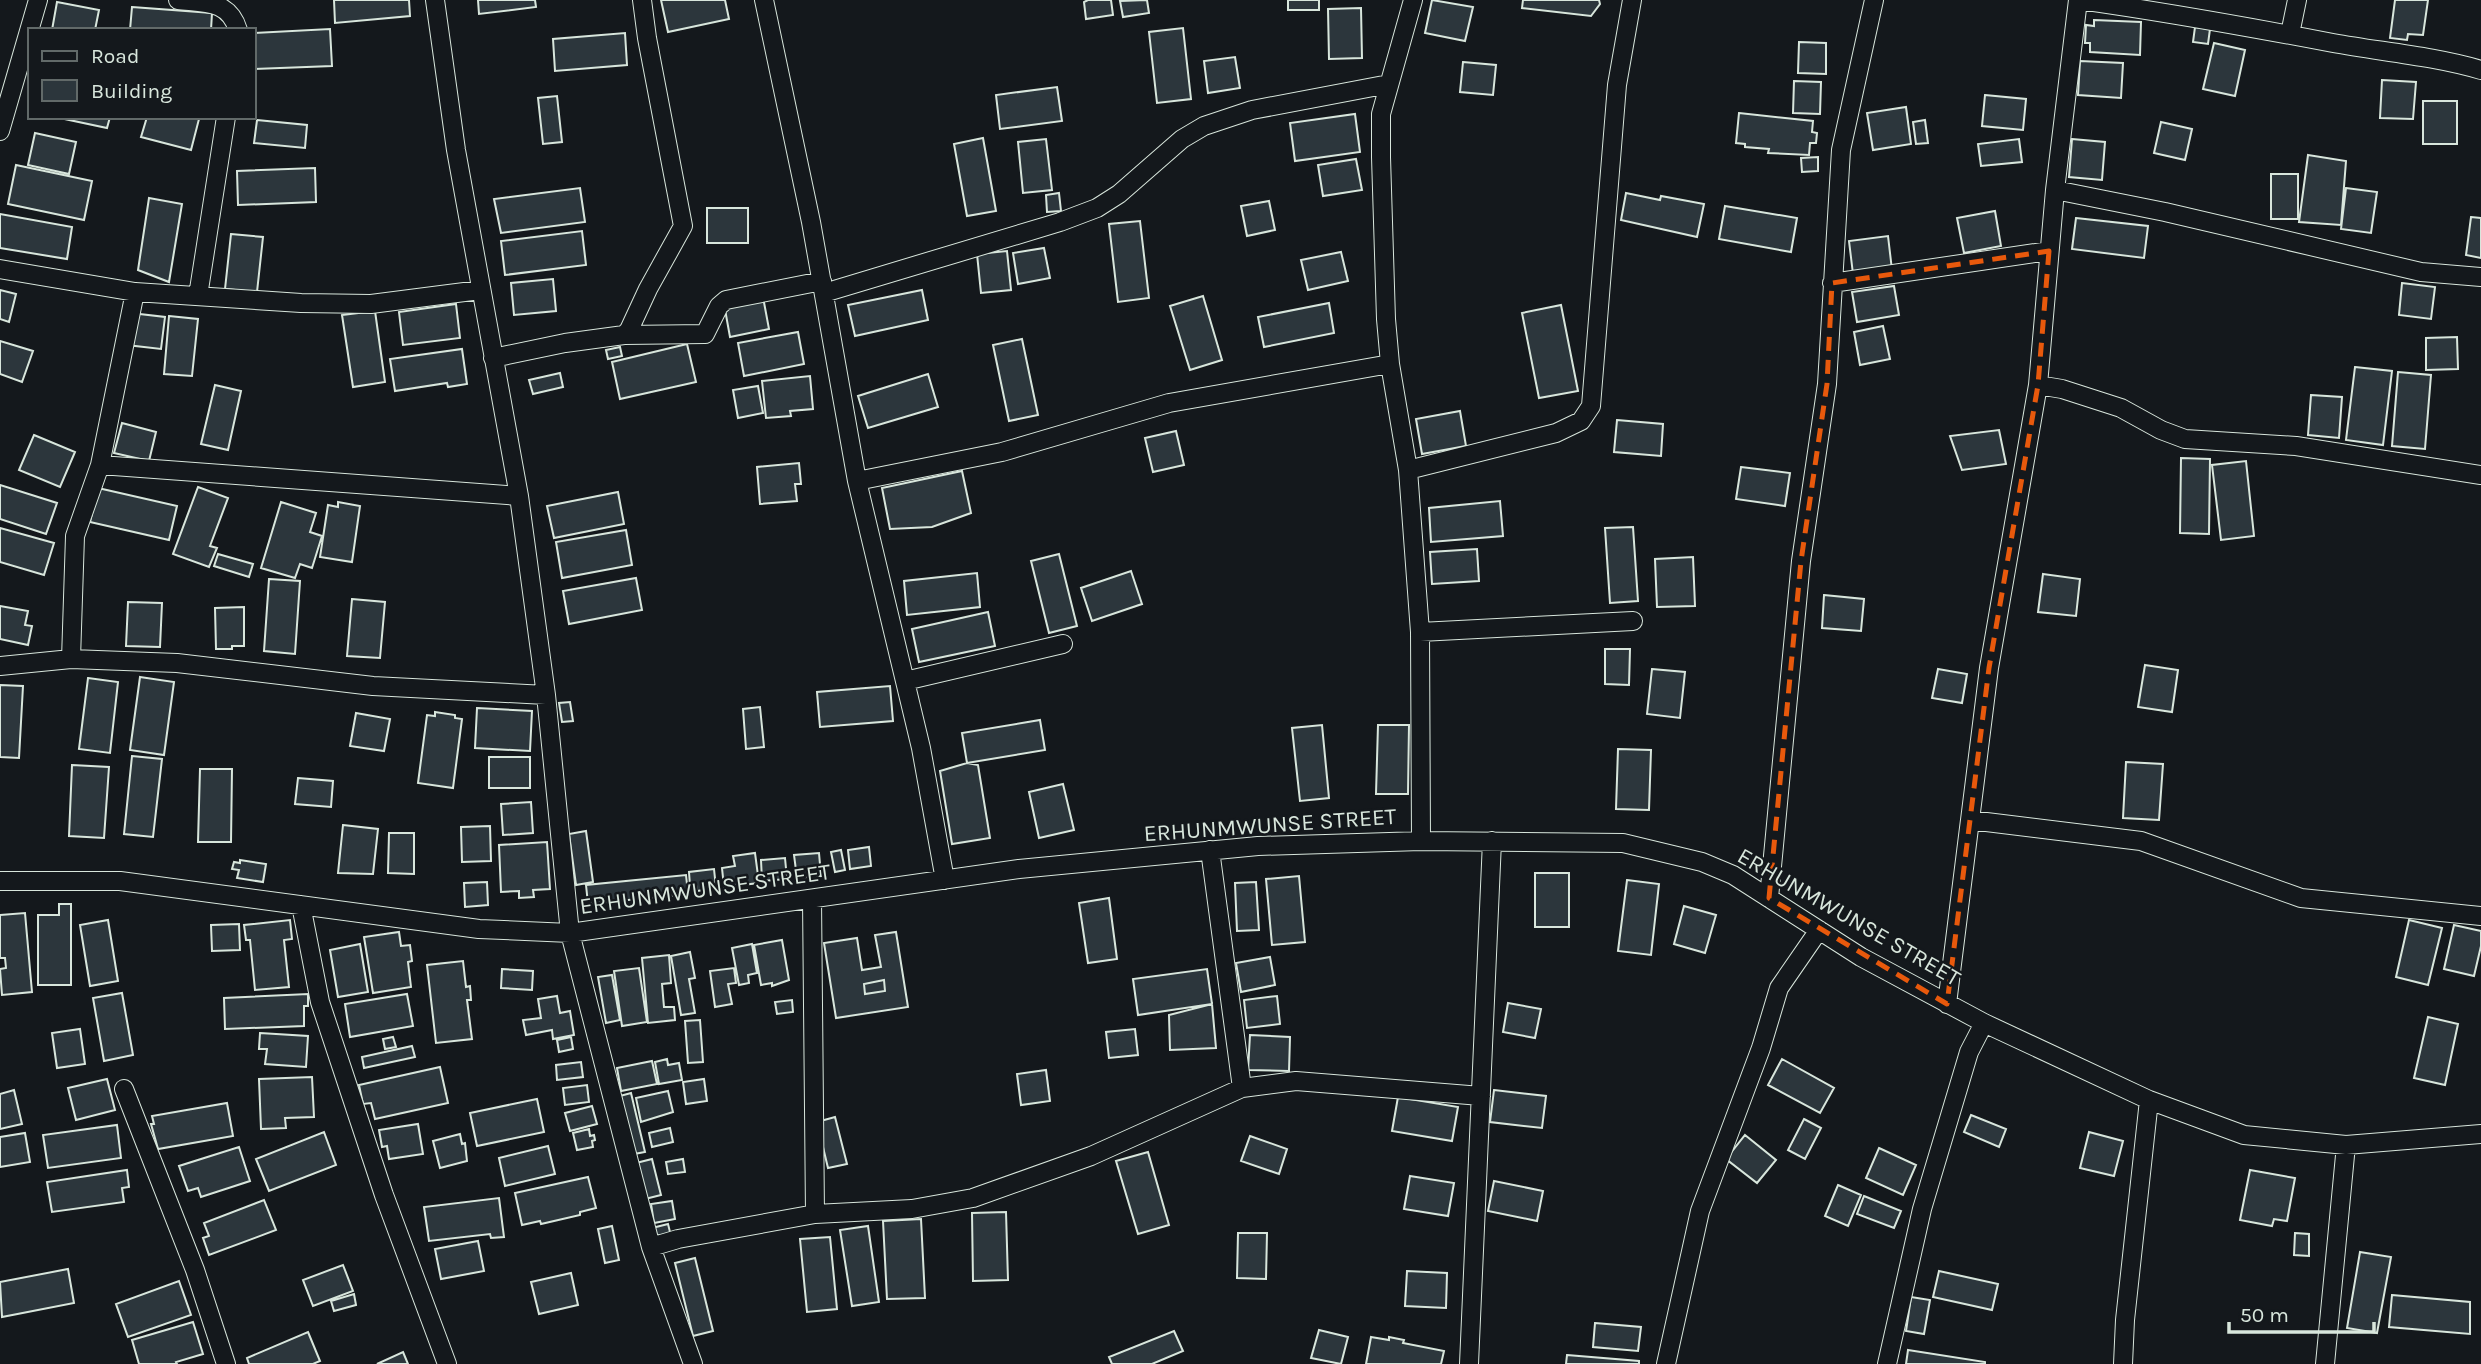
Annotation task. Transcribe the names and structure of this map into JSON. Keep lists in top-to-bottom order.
{
  "streets": {
    "street": ["ERHUNMWUNSE STREET"]
  },
  "legend": ["Road", "Building"],
  "scale_bar": "50 m"
}
